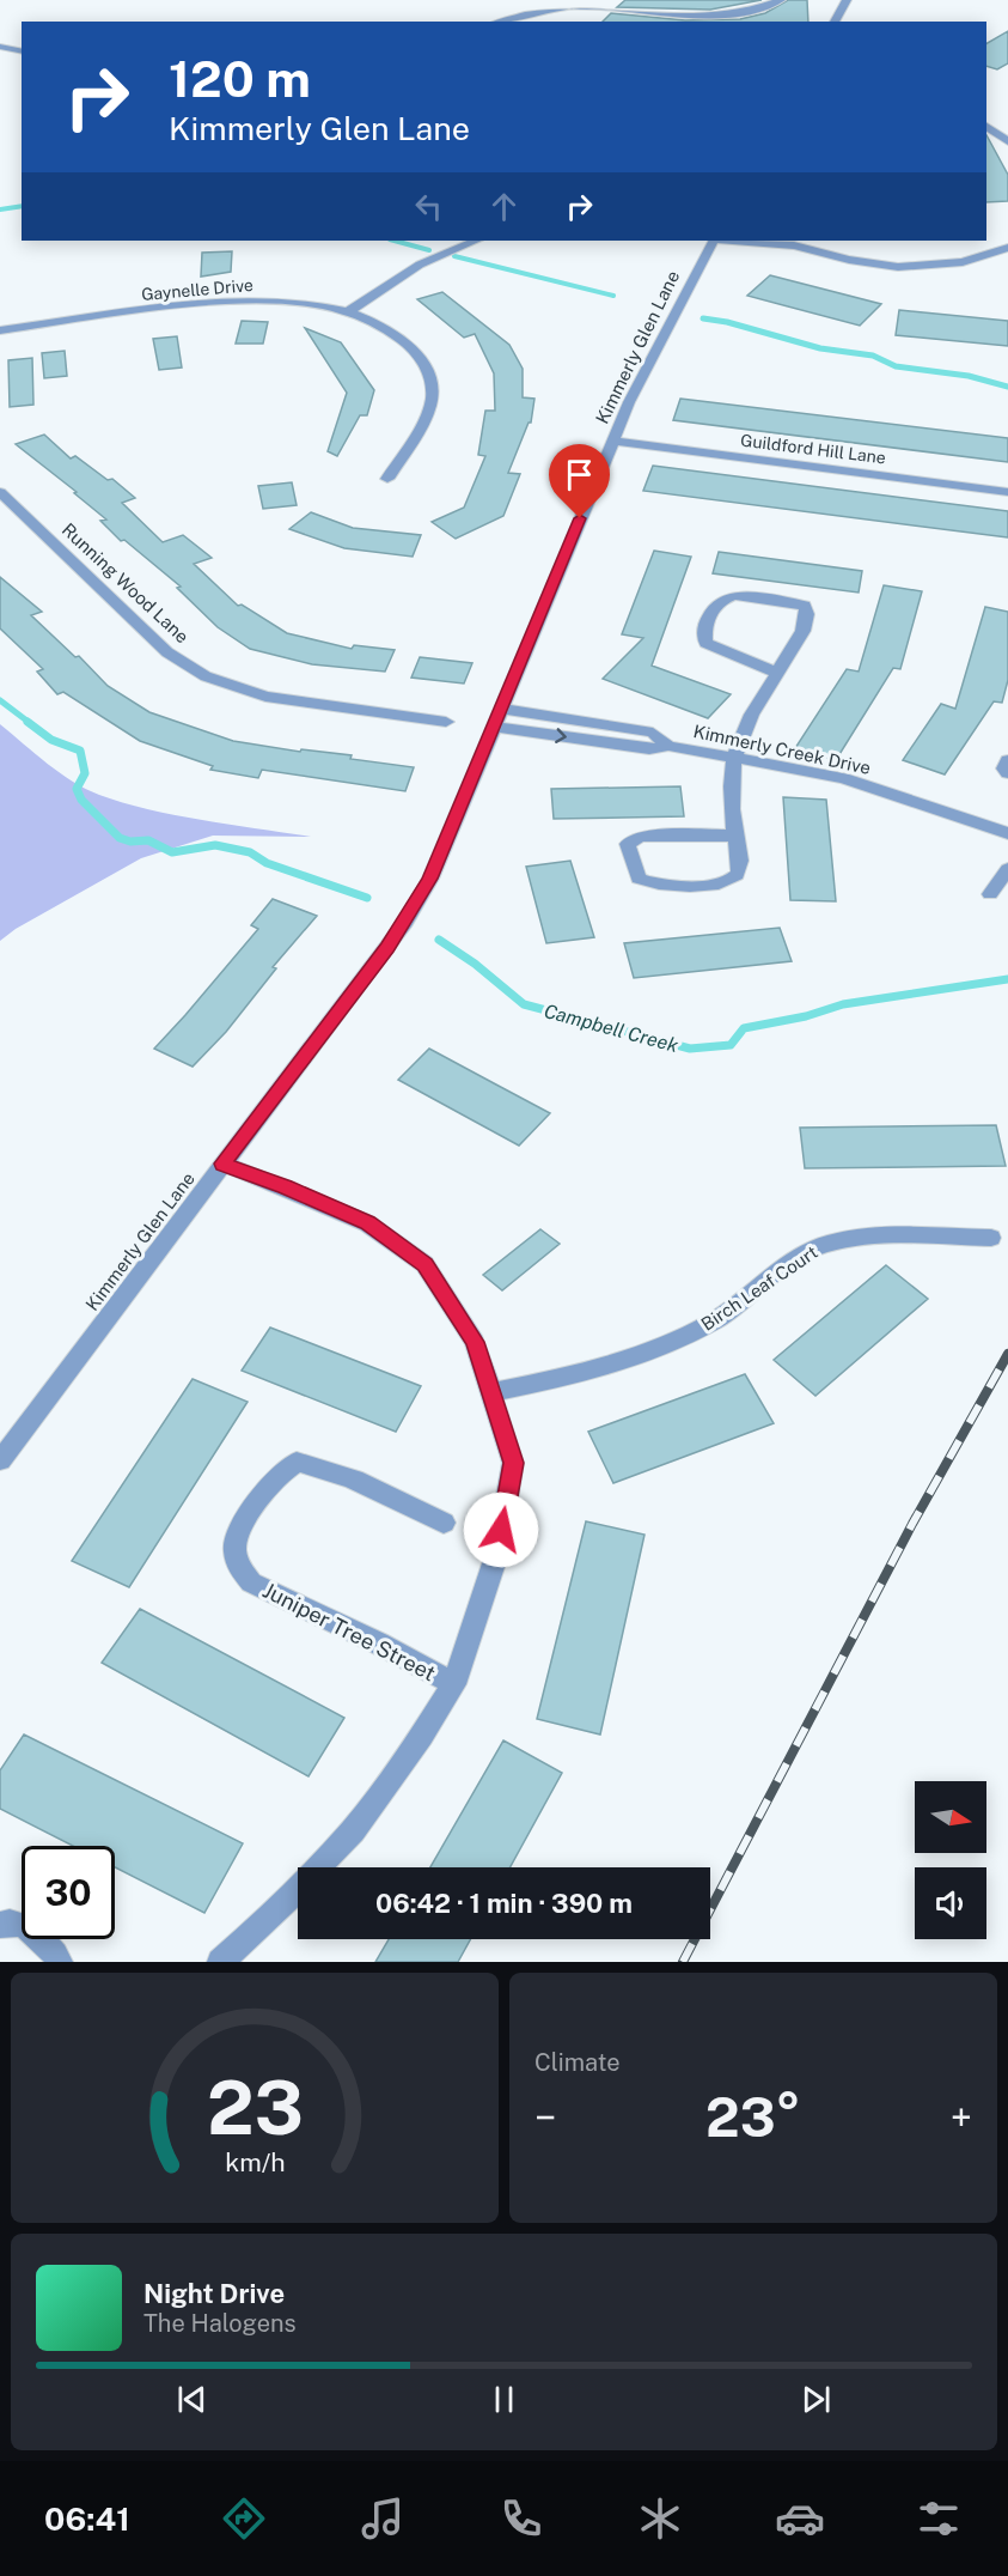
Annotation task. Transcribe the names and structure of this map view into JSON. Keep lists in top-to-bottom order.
{
  "streets": {
    "street": [
      "Gaynelle Drive",
      "Kimmerly Glen Lane",
      "Guildford Hill Lane",
      "Running Wood Lane",
      "Kimmerly Creek Drive",
      "Birch Leaf Court",
      "Juniper Tree Street"
    ]
  },
  "crossings": [
    ["Kimmerly Glen Lane", "Guildford Hill Lane"],
    ["Kimmerly Glen Lane", "Kimmerly Creek Drive"]
  ],
  "water": ["Campbell Creek"],
  "north": "right",
  "page": {
    "turn": ["120 m", "Kimmerly Glen Lane"],
    "limit": "30",
    "trip": "06:42 · 1 min · 390 m",
    "tile": "Climate",
    "heat": ["−", "23°", "+"],
    "song": ["Night Drive", "The Halogens"],
    "tabs": "06:41",
    "gauge": ["23", "km/h"]
  }
}
